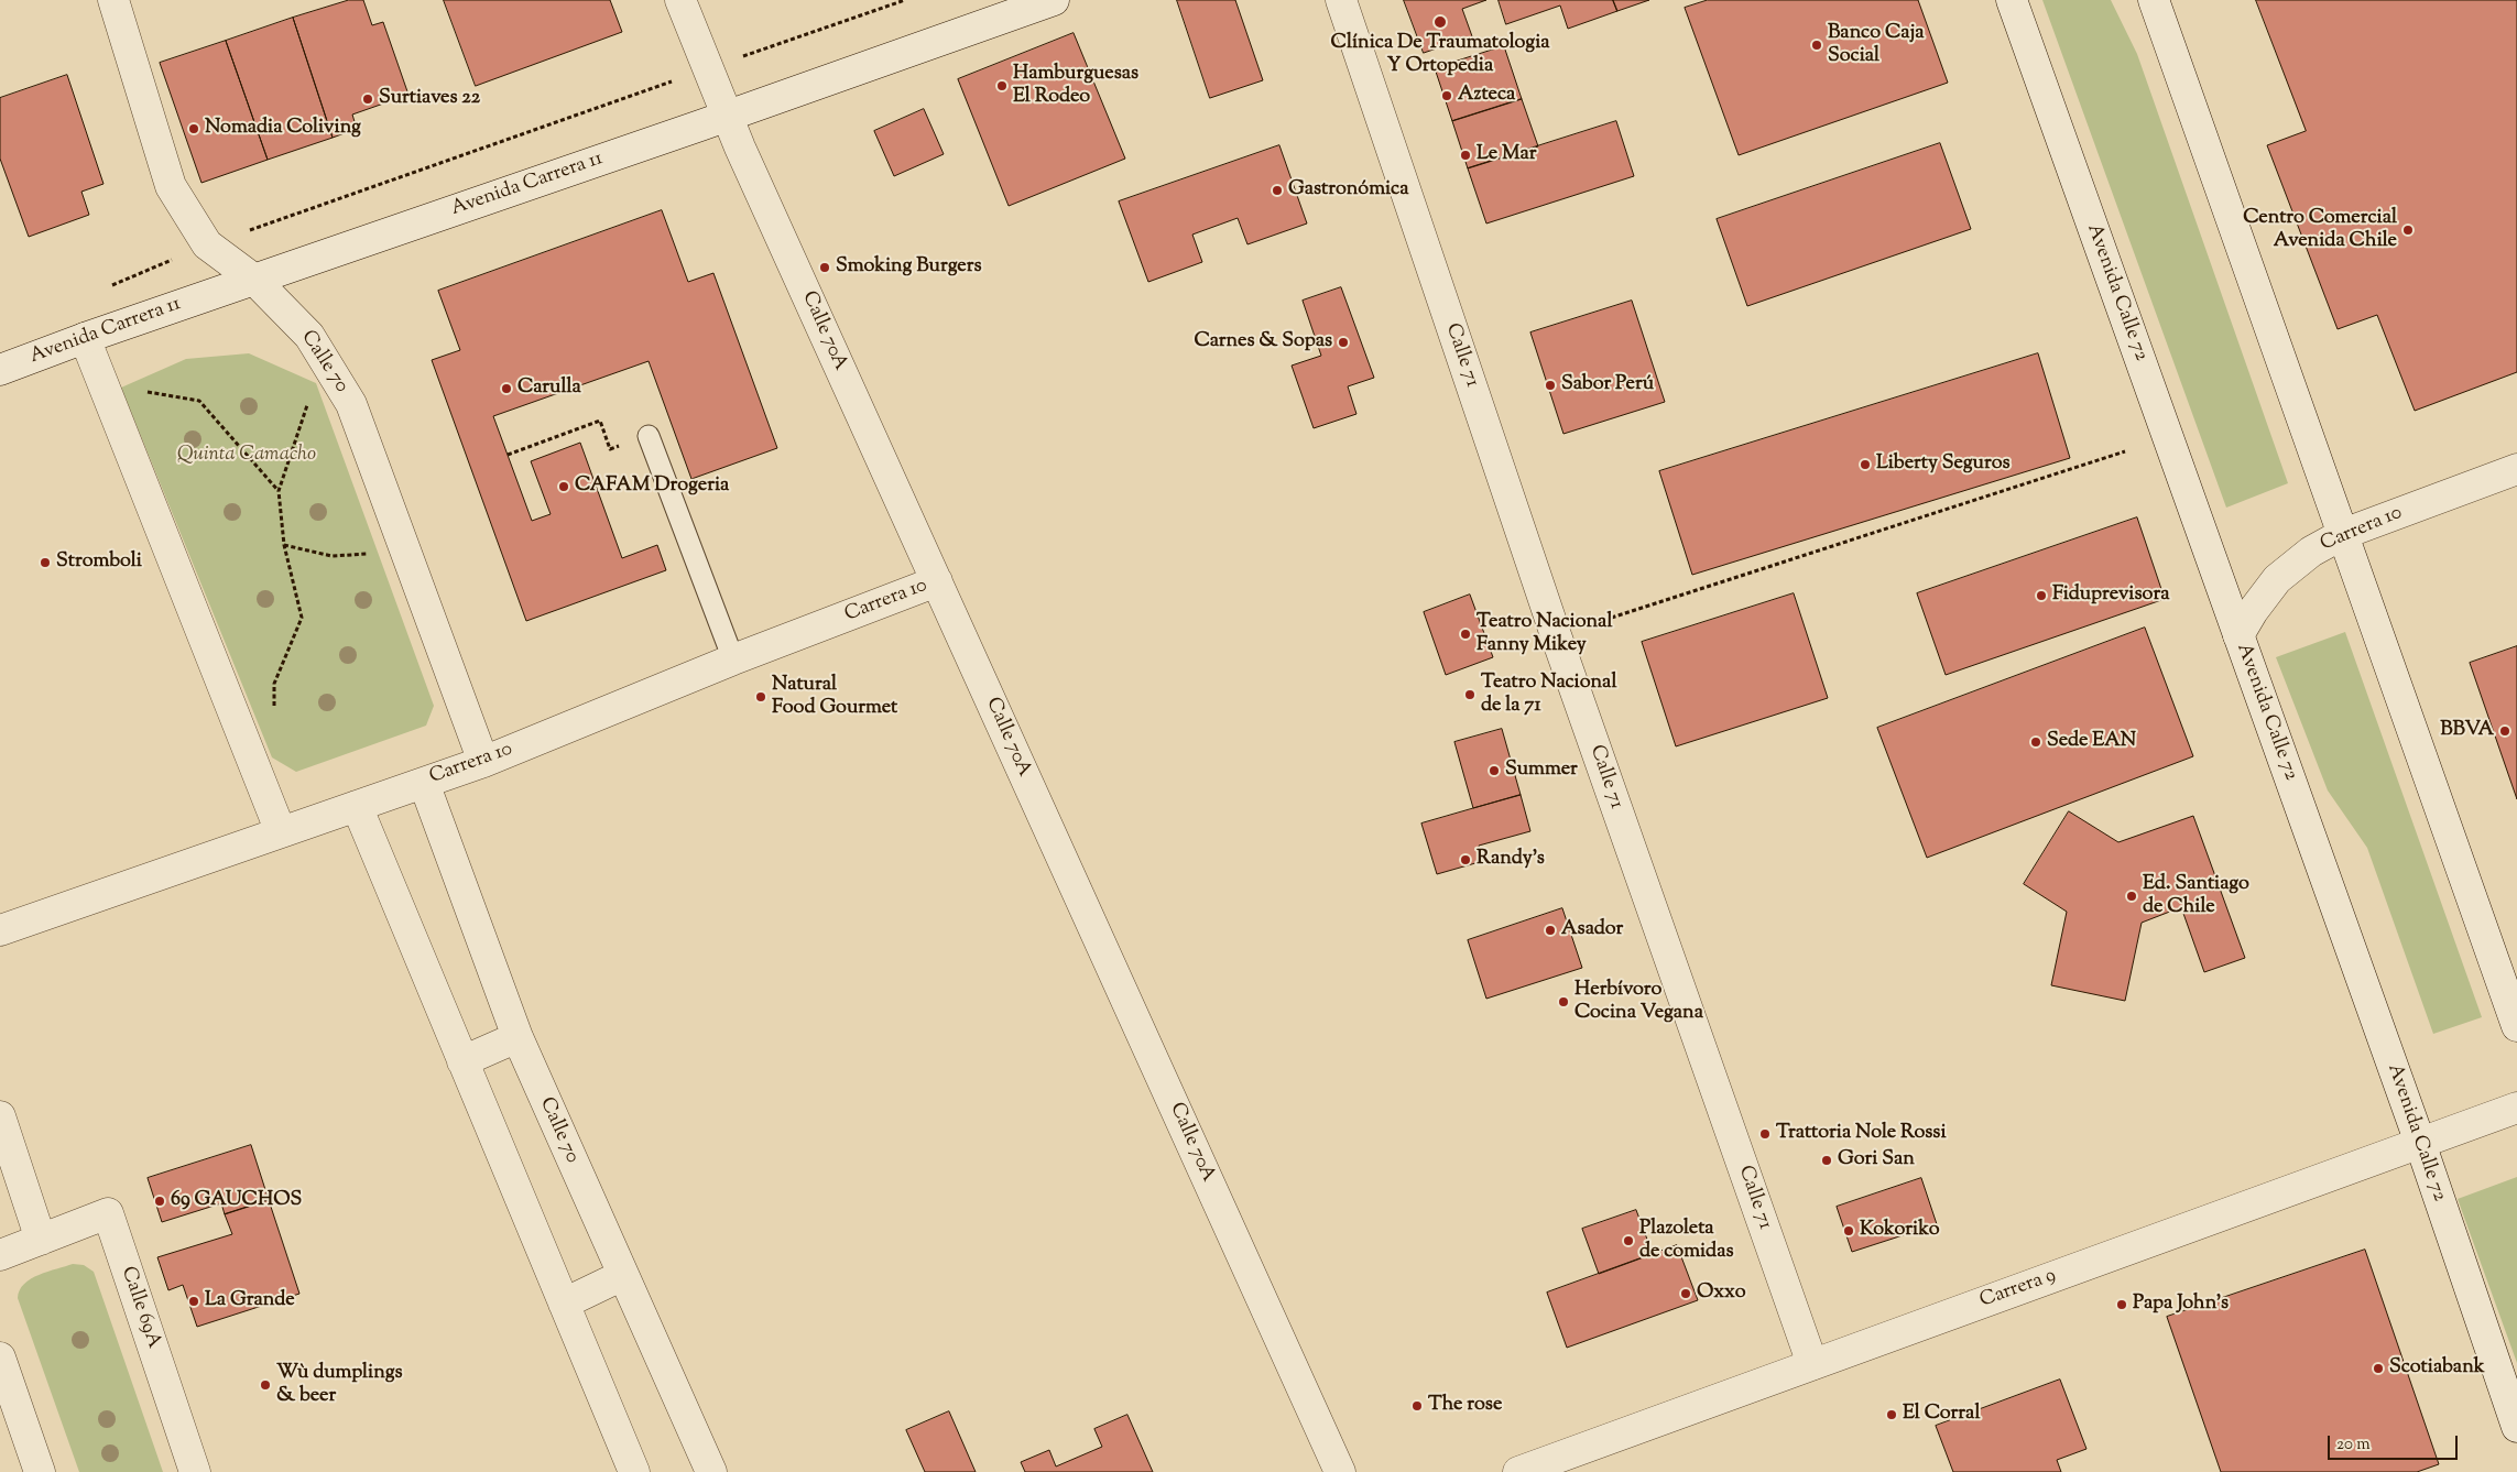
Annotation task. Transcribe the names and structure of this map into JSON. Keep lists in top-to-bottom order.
{
  "streets": {
    "street": [
      "Avenida Carrera 11",
      "Avenida Calle 72",
      "Calle 70A",
      "Calle 71",
      "Calle 70",
      "Carrera 10",
      "Carrera 9",
      "Calle 69A"
    ]
  },
  "crossings": [
    ["Avenida Carrera 11", "Calle 70A"],
    ["Avenida Carrera 11", "Calle 70"],
    ["Avenida Calle 72", "Carrera 10"],
    ["Avenida Calle 72", "Carrera 9"],
    ["Calle 70A", "Carrera 10"],
    ["Calle 71", "Carrera 9"],
    ["Calle 70", "Carrera 10"]
  ],
  "parks": ["Quinta Camacho"],
  "places": [
    "Clínica De Traumatologia Y Ortopedia",
    "Banco Caja Social",
    "Hamburguesas El Rodeo",
    "Azteca",
    "Surtiaves 22",
    "Nomadia Coliving",
    "Le Mar",
    "Gastronómica",
    "Centro Comercial Avenida Chile",
    "Smoking Burgers",
    "Carnes & Sopas",
    "Sabor Perú",
    "Carulla",
    "Liberty Seguros",
    "CAFAM Drogeria",
    "Stromboli",
    "Fiduprevisora",
    "Teatro Nacional Fanny Mikey",
    "Teatro Nacional de la 71",
    "Natural Food Gourmet",
    "BBVA",
    "Sede EAN",
    "Summer",
    "Randy's",
    "Ed. Santiago de Chile",
    "Asador",
    "Herbívoro Cocina Vegana",
    "Trattoria Nole Rossi",
    "Gori San",
    "69 GAUCHOS",
    "Kokoriko",
    "Plazoleta de comidas",
    "Oxxo",
    "La Grande",
    "Papa John's",
    "Scotiabank",
    "Wù dumplings & beer",
    "The rose",
    "El Corral"
  ],
  "scale_bar": "20 m"
}
